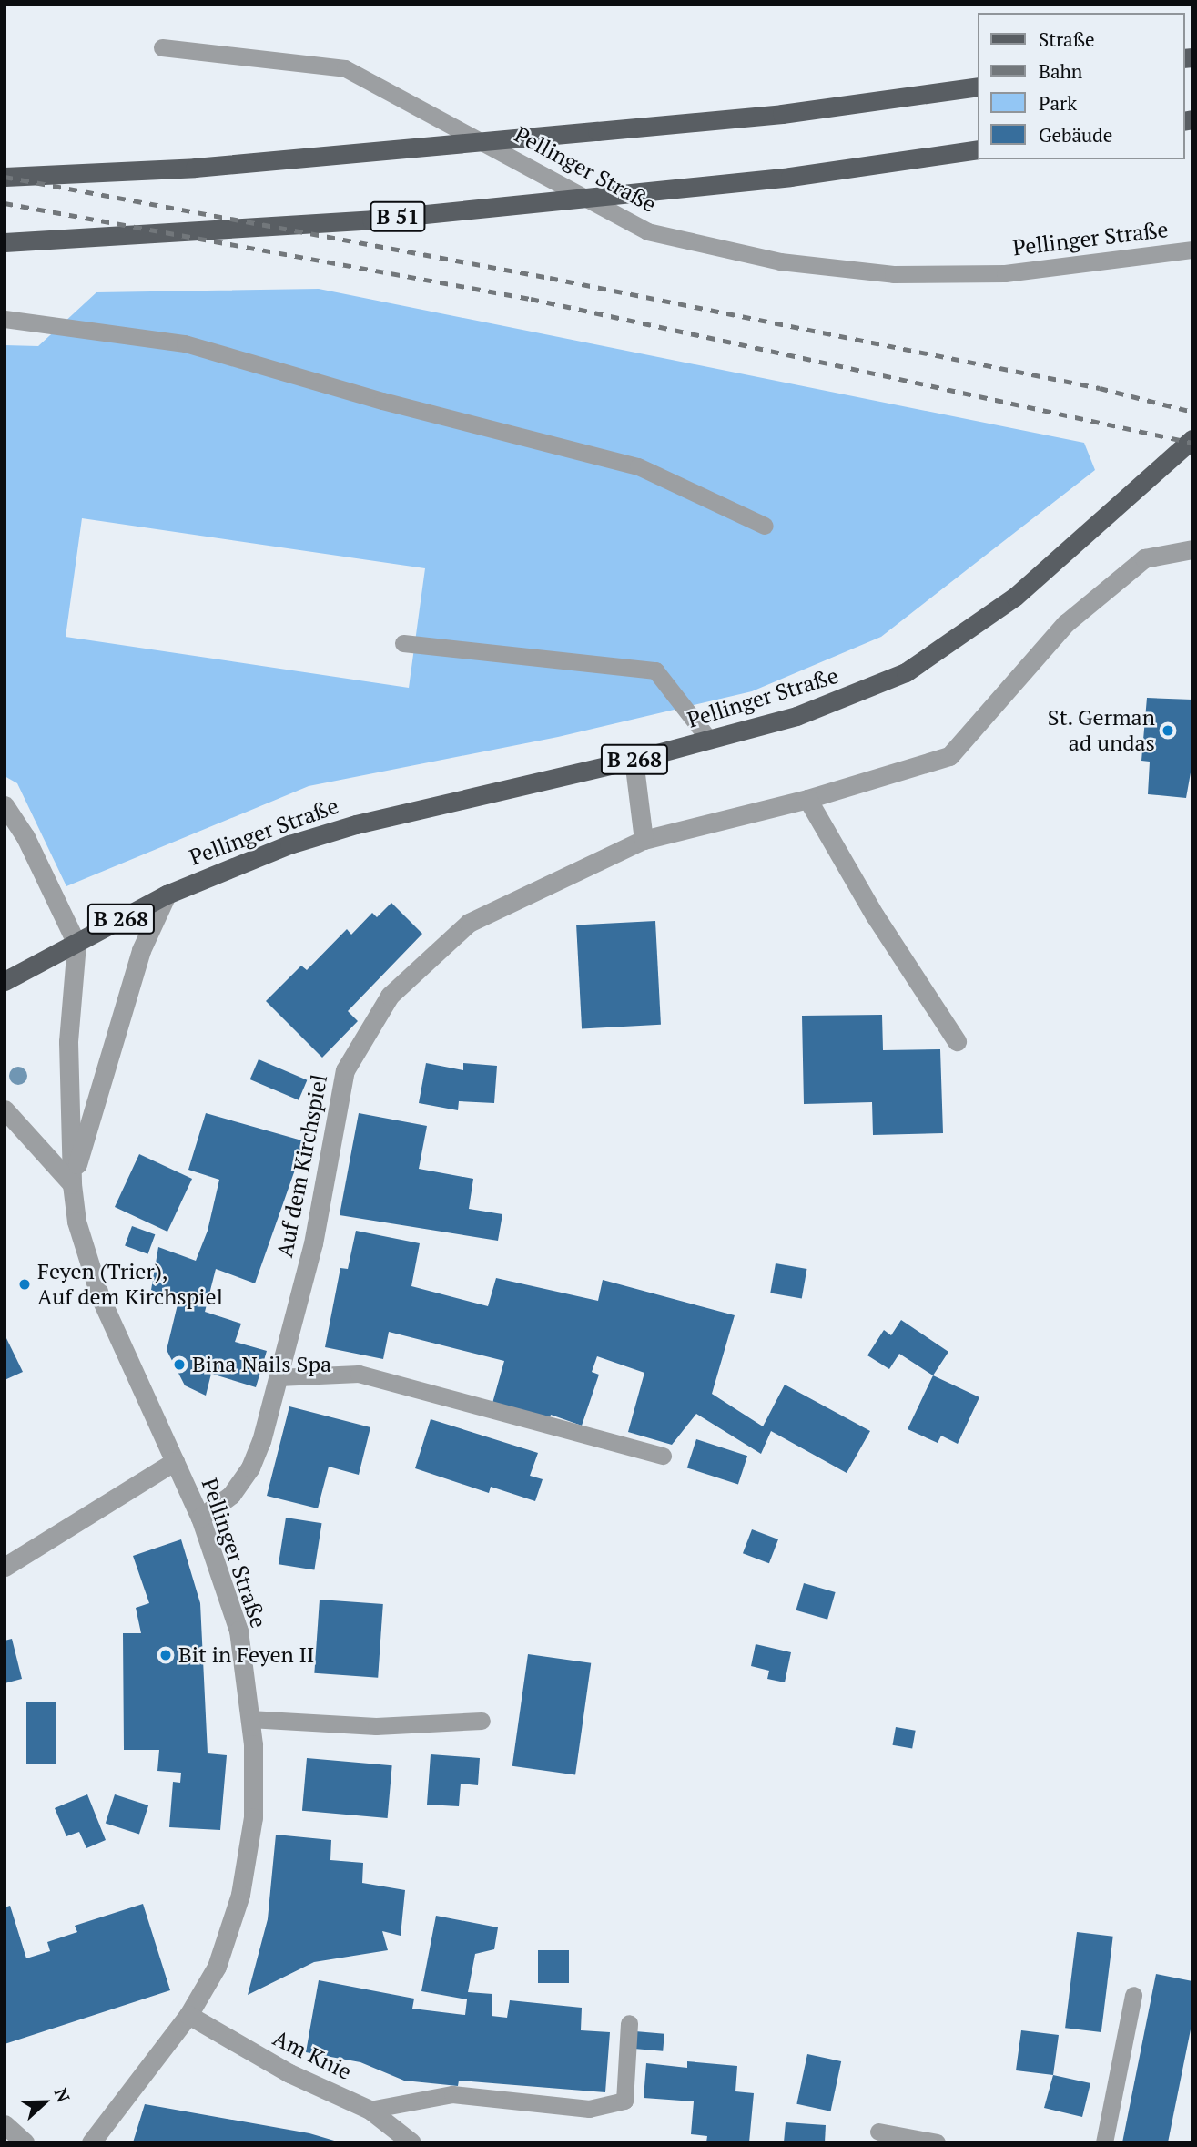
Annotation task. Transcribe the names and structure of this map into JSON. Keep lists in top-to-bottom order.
{
  "streets": {
    "main road": ["Pellinger Straße", "B 51", "B 268"],
    "street": ["Auf dem Kirchspiel", "Am Knie"]
  },
  "crossings": [
    ["Pellinger Straße", "B 268"],
    ["Pellinger Straße", "Auf dem Kirchspiel"],
    ["Pellinger Straße", "Am Knie"]
  ],
  "places": [
    "St. German ad undas",
    "Feyen (Trier), Auf dem Kirchspiel",
    "Bina Nails Spa",
    "Bit in Feyen II"
  ],
  "legend": [
    "Straße",
    "Bahn",
    "Park",
    "Gebäude"
  ],
  "north": "right"
}
